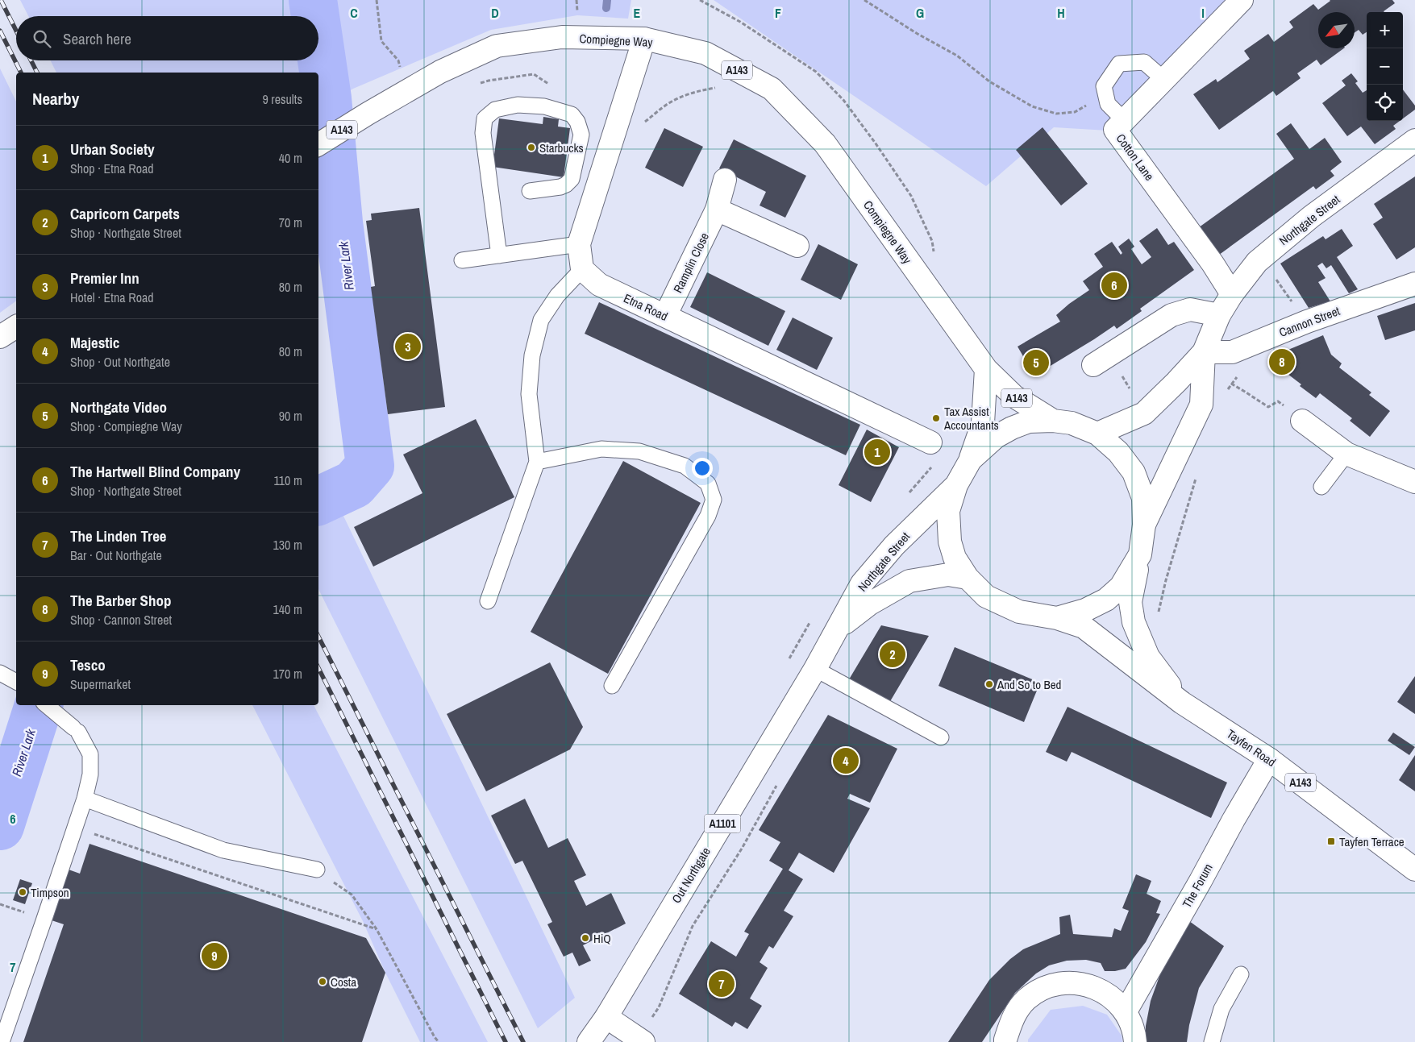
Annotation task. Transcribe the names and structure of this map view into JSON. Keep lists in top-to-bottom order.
{
  "streets": {
    "main road": [
      "Compiegne Way",
      "A143",
      "Cotton Lane",
      "Northgate Street",
      "Ramplin Close",
      "Etna Road",
      "Cannon Street",
      "Tayfen Road",
      "A1101",
      "Out Northgate",
      "The Forum"
    ]
  },
  "crossings": [
    ["Compiegne Way", "A143"],
    ["A143", "Tayfen Road"],
    ["Cotton Lane", "Northgate Street"],
    ["Northgate Street", "Cannon Street"],
    ["Northgate Street", "Out Northgate"],
    ["Ramplin Close", "Etna Road"],
    ["Tayfen Road", "The Forum"],
    ["A1101", "Out Northgate"]
  ],
  "water": ["River Lark"],
  "places": {
    "other": [
      "Starbucks",
      "Tax Assist Accountants",
      "And So to Bed",
      "Timpson",
      "HiQ",
      "Costa"
    ],
    "transit": ["Tayfen Terrace"]
  },
  "north": "bottom left",
  "page": {
    "map_buttons": ["+", "−"],
    "search": "Search here",
    "heading": ["Nearby", "9 results"],
    "list": [
      {
        "mark": "1",
        "name": "Urban Society",
        "note": "Shop · Etna Road",
        "value": "40 m"
      },
      {
        "mark": "2",
        "name": "Capricorn Carpets",
        "note": "Shop · Northgate Street",
        "value": "70 m"
      },
      {
        "mark": "3",
        "name": "Premier Inn",
        "note": "Hotel · Etna Road",
        "value": "80 m"
      },
      {
        "mark": "4",
        "name": "Majestic",
        "note": "Shop · Out Northgate",
        "value": "80 m"
      },
      {
        "mark": "5",
        "name": "Northgate Video",
        "note": "Shop · Compiegne Way",
        "value": "90 m"
      },
      {
        "mark": "6",
        "name": "The Hartwell Blind Company",
        "note": "Shop · Northgate Street",
        "value": "110 m"
      },
      {
        "mark": "7",
        "name": "The Linden Tree",
        "note": "Bar · Out Northgate",
        "value": "130 m"
      },
      {
        "mark": "8",
        "name": "The Barber Shop",
        "note": "Shop · Cannon Street",
        "value": "140 m"
      },
      {
        "mark": "9",
        "name": "Tesco",
        "note": "Supermarket",
        "value": "170 m"
      }
    ],
    "pins": [
      "6",
      "3",
      "8",
      "5",
      "1",
      "2",
      "4",
      "9",
      "7"
    ]
  },
  "grid": {
    "columns": [
      "C",
      "D",
      "E",
      "F",
      "G",
      "H",
      "I"
    ],
    "rows": ["6", "7"]
  }
}
